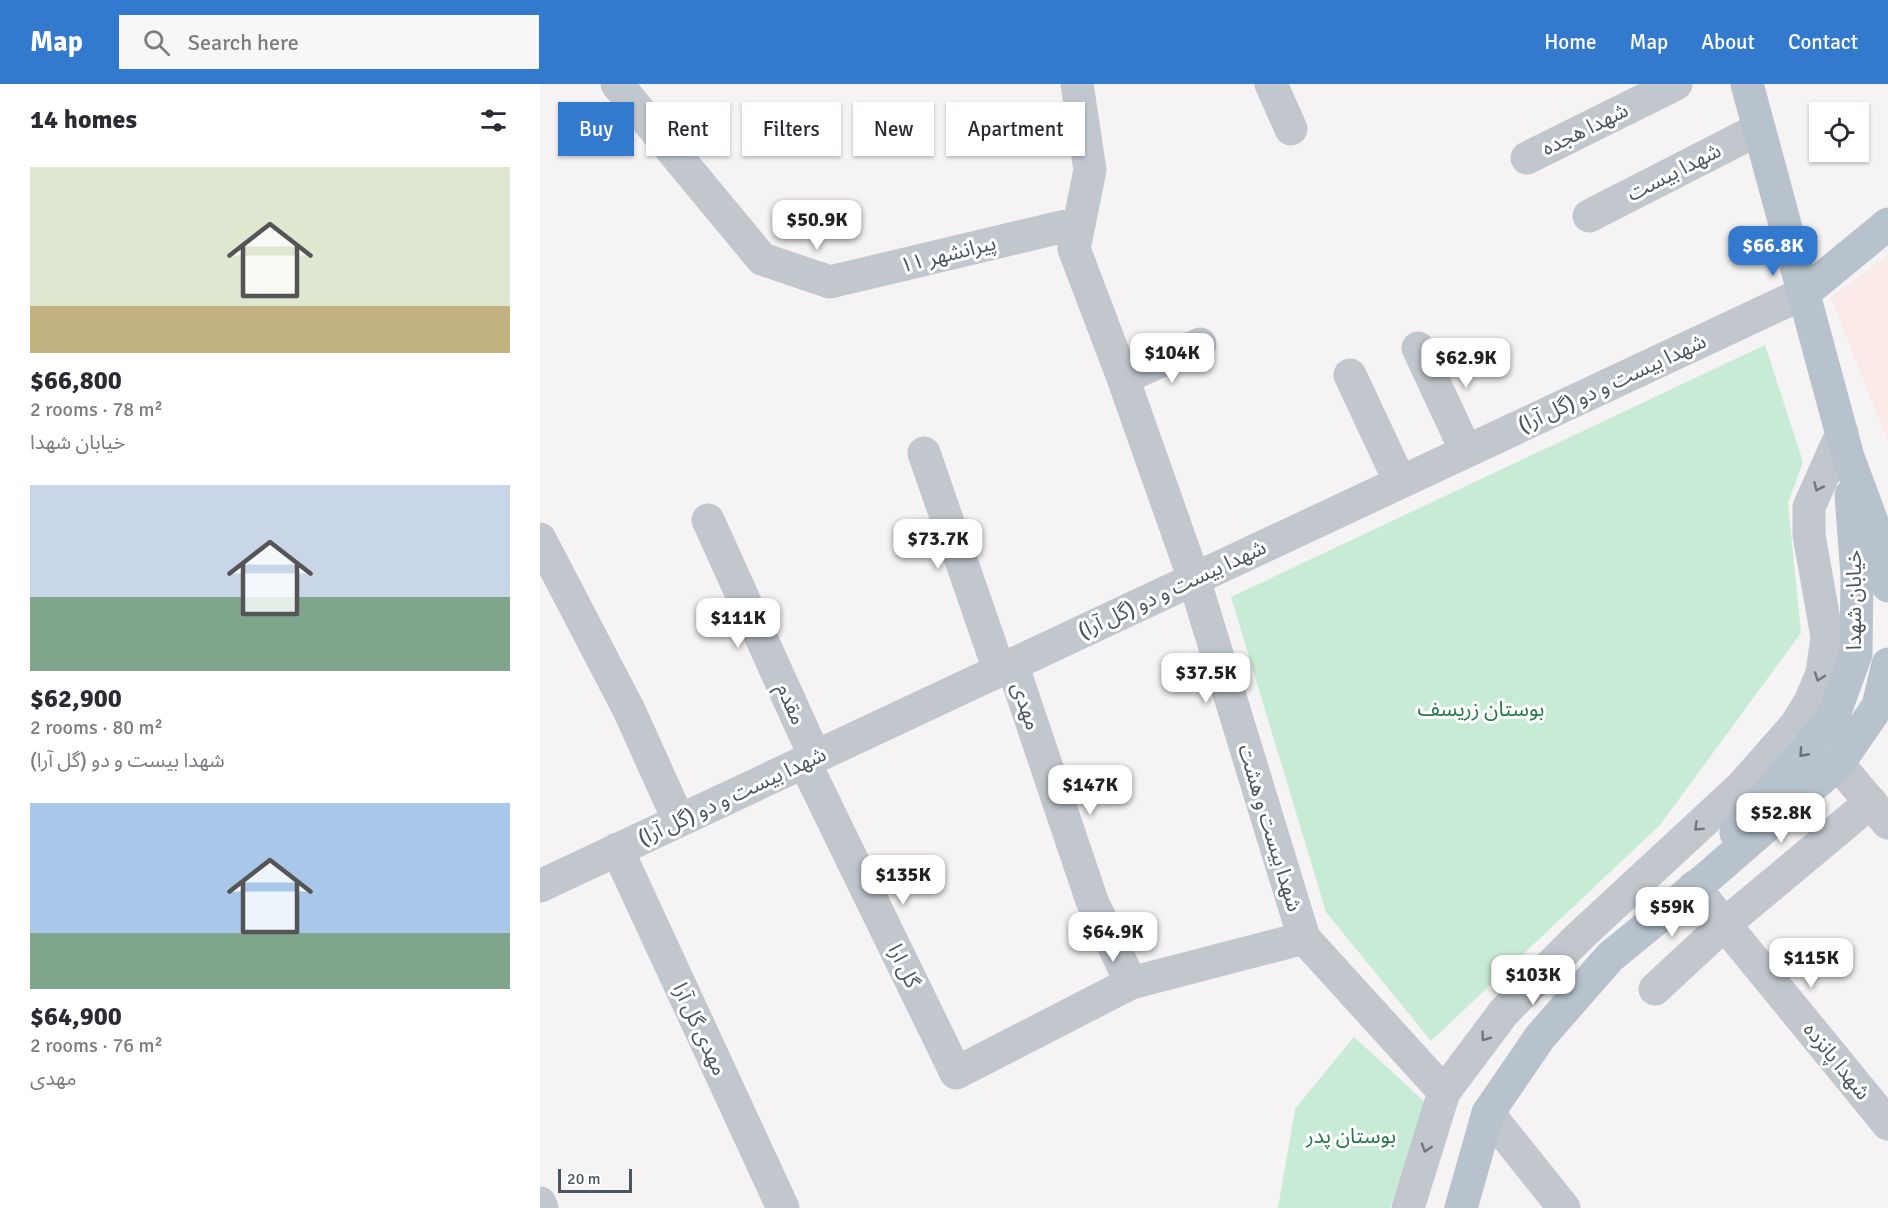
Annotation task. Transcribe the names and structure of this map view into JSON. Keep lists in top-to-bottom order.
{
  "streets": {
    "main road": ["خیابان شهدا"],
    "street": [
      "شهدا هجده",
      "شهدا بیست",
      "پیرانشهر ۱۱",
      "شهدا بیست و دو (گل آرا)",
      "مقدم",
      "مهدی",
      "شهدا بیست و هشت",
      "گل ارا",
      "مهدی گل آرا",
      "شهدا پانزده"
    ]
  },
  "crossings": [
    ["شهدا بیست", "خیابان شهدا"],
    ["پیرانشهر ۱۱", "شهدا بیست و هشت"],
    ["شهدا بیست و دو (گل آرا)", "خیابان شهدا"],
    ["شهدا بیست و دو (گل آرا)", "مقدم"],
    ["شهدا بیست و دو (گل آرا)", "مهدی"],
    ["شهدا بیست و دو (گل آرا)", "شهدا بیست و هشت"],
    ["شهدا بیست و دو (گل آرا)", "گل ارا"],
    ["شهدا بیست و دو (گل آرا)", "مهدی گل آرا"],
    ["خیابان شهدا", "شهدا پانزده"],
    ["مقدم", "گل ارا"],
    ["مهدی", "گل ارا"]
  ],
  "parks": ["بوستان زریسف", "بوستان پدر"],
  "scale_bar": "20 m",
  "page": {
    "header": "Map",
    "search": "Search here",
    "nav": [
      "Home",
      "Map",
      "About",
      "Contact"
    ],
    "heading": "14 homes",
    "chip": [
      "Buy",
      "Rent",
      "Filters",
      "New",
      "Apartment"
    ],
    "list": [
      {
        "name": "$66,800",
        "note": "2 rooms · 78 m² · خیابان شهدا"
      },
      {
        "name": "$62,900",
        "note": "2 rooms · 80 m² · شهدا بیست و دو (گل آرا)"
      },
      {
        "name": "$64,900",
        "note": "2 rooms · 76 m² · مهدی"
      }
    ],
    "price": [
      "$50.9K",
      "$66.8K",
      "$104K",
      "$62.9K",
      "$73.7K",
      "$111K",
      "$37.5K",
      "$147K",
      "$52.8K",
      "$135K",
      "$59K",
      "$64.9K",
      "$115K",
      "$103K"
    ],
    "scale": "20 m"
  }
}
